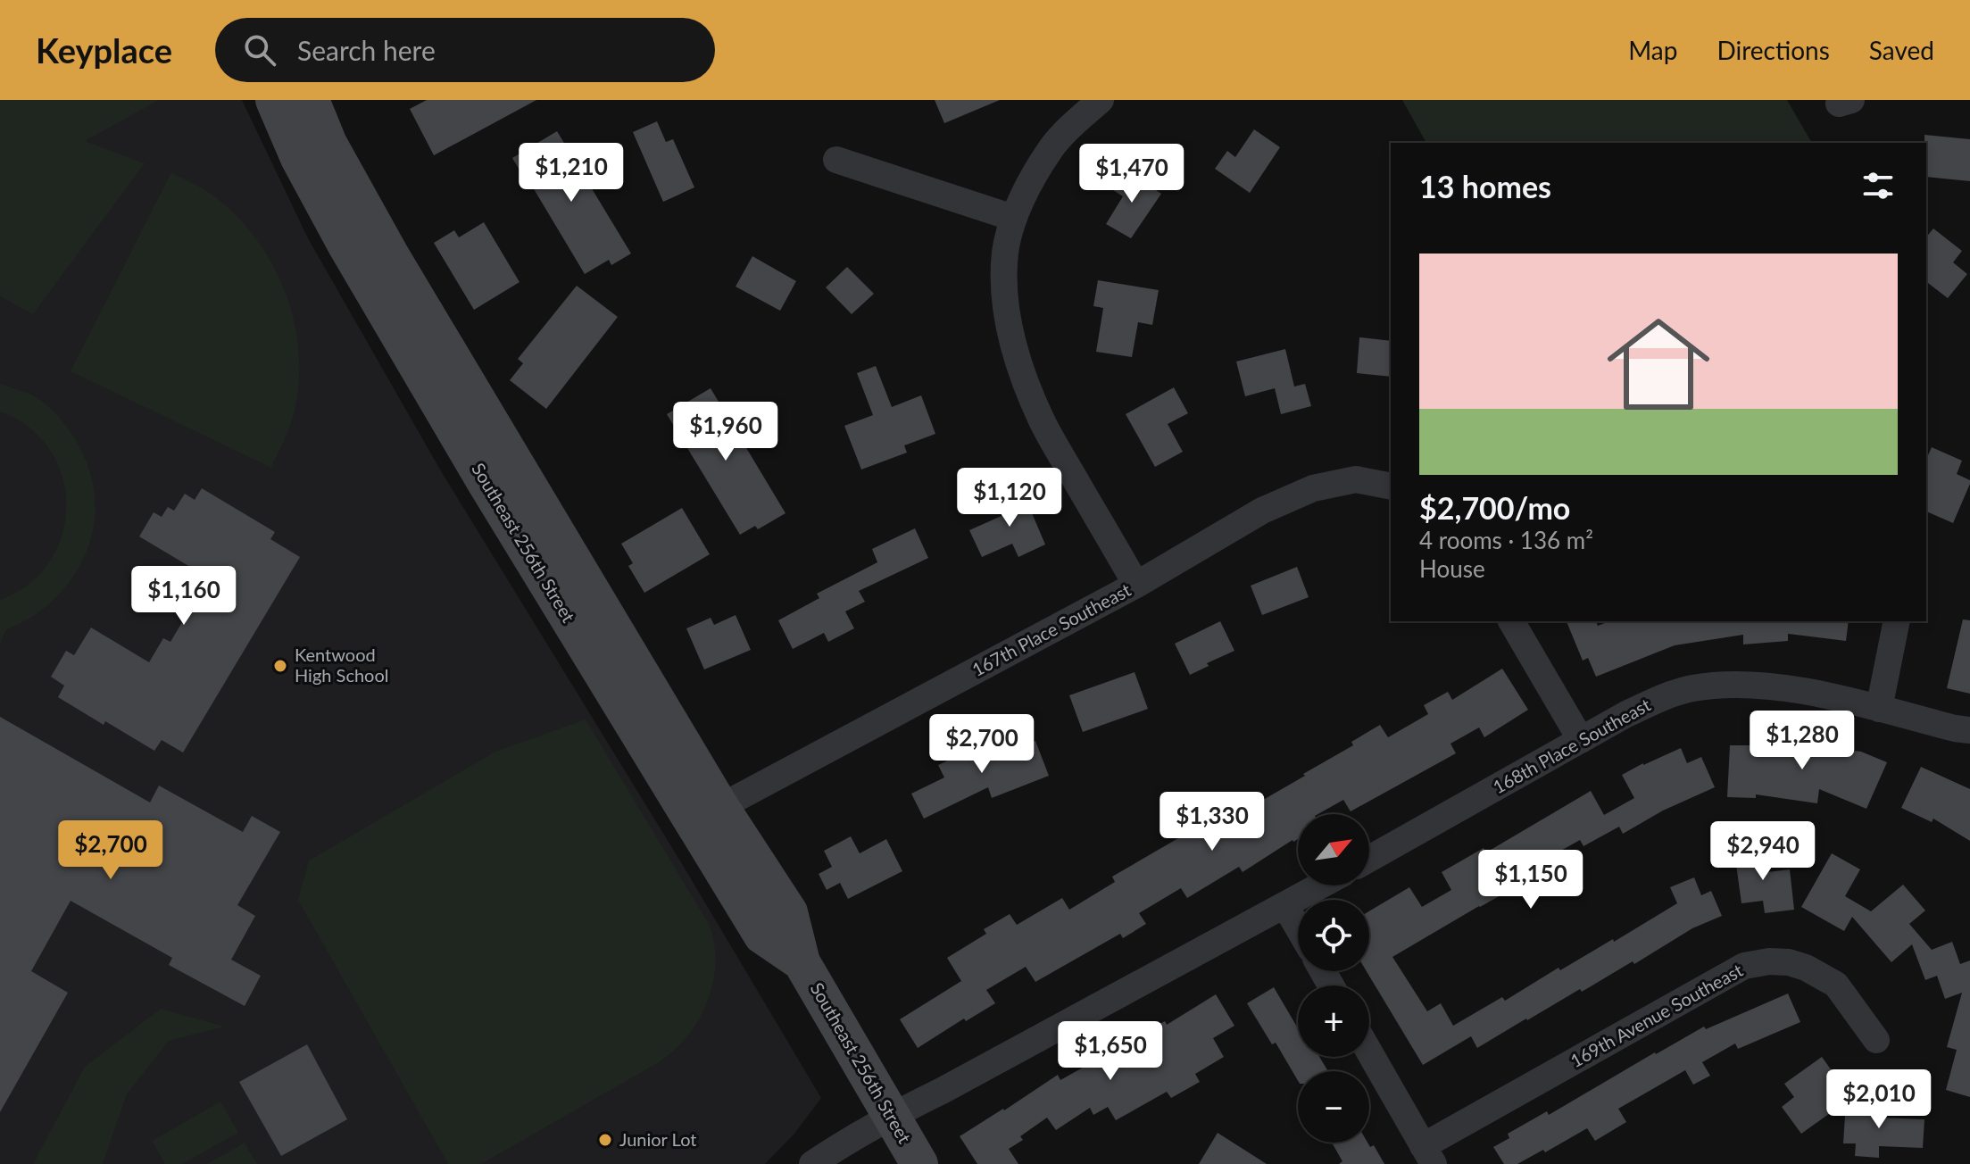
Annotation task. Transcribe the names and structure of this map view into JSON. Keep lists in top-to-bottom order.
{
  "streets": {
    "main road": ["Southeast 256th Street"],
    "street": ["167th Place Southeast", "168th Place Southeast", "169th Avenue Southeast"]
  },
  "crossings": [
    ["Southeast 256th Street", "167th Place Southeast"]
  ],
  "places": ["Kentwood High School", "Junior Lot"],
  "north": "top right",
  "page": {
    "header": "Keyplace",
    "search": "Search here",
    "nav": ["Map", "Directions", "Saved"],
    "price": [
      "$1,210",
      "$1,470",
      "$1,960",
      "$1,120",
      "$1,160",
      "$1,280",
      "$2,700",
      "$1,330",
      "$2,700",
      "$2,940",
      "$1,150",
      "$1,650",
      "$2,010"
    ],
    "heading": "13 homes",
    "list": [
      {
        "name": "$2,700/mo",
        "note": "4 rooms · 136 m² · House"
      }
    ],
    "map_buttons": ["+", "−"]
  }
}
